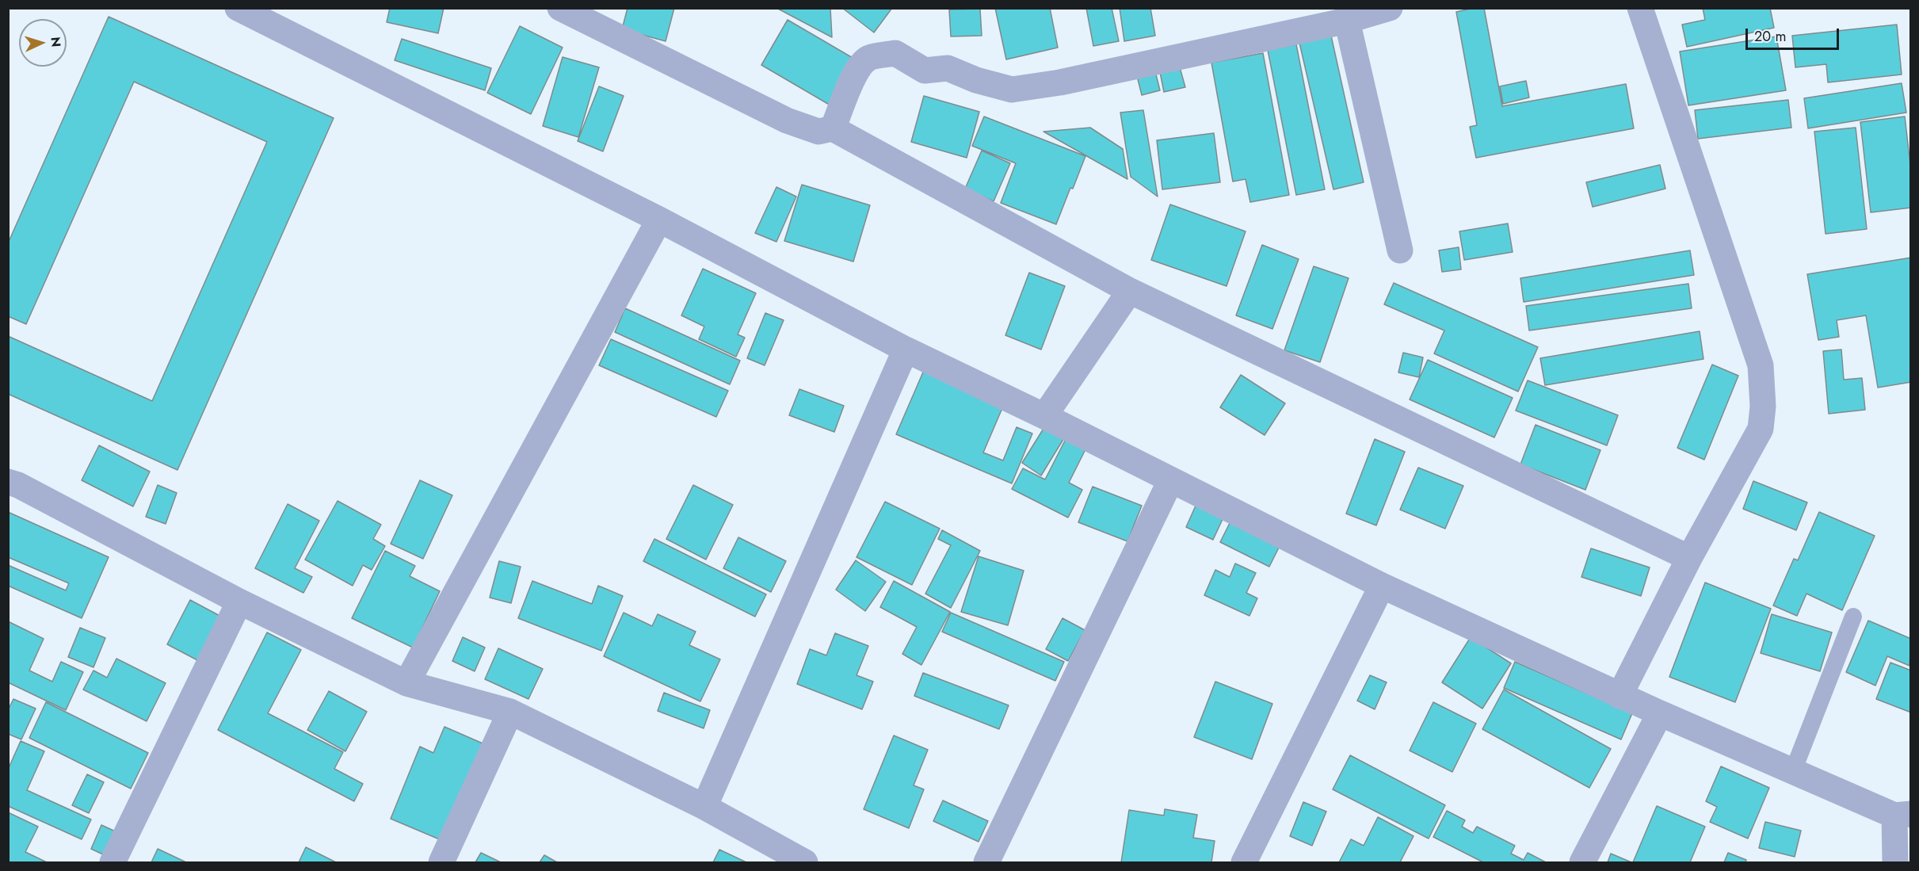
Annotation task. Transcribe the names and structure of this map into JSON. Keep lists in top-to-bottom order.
{
  "scale_bar": "20 m",
  "north": "right"
}
